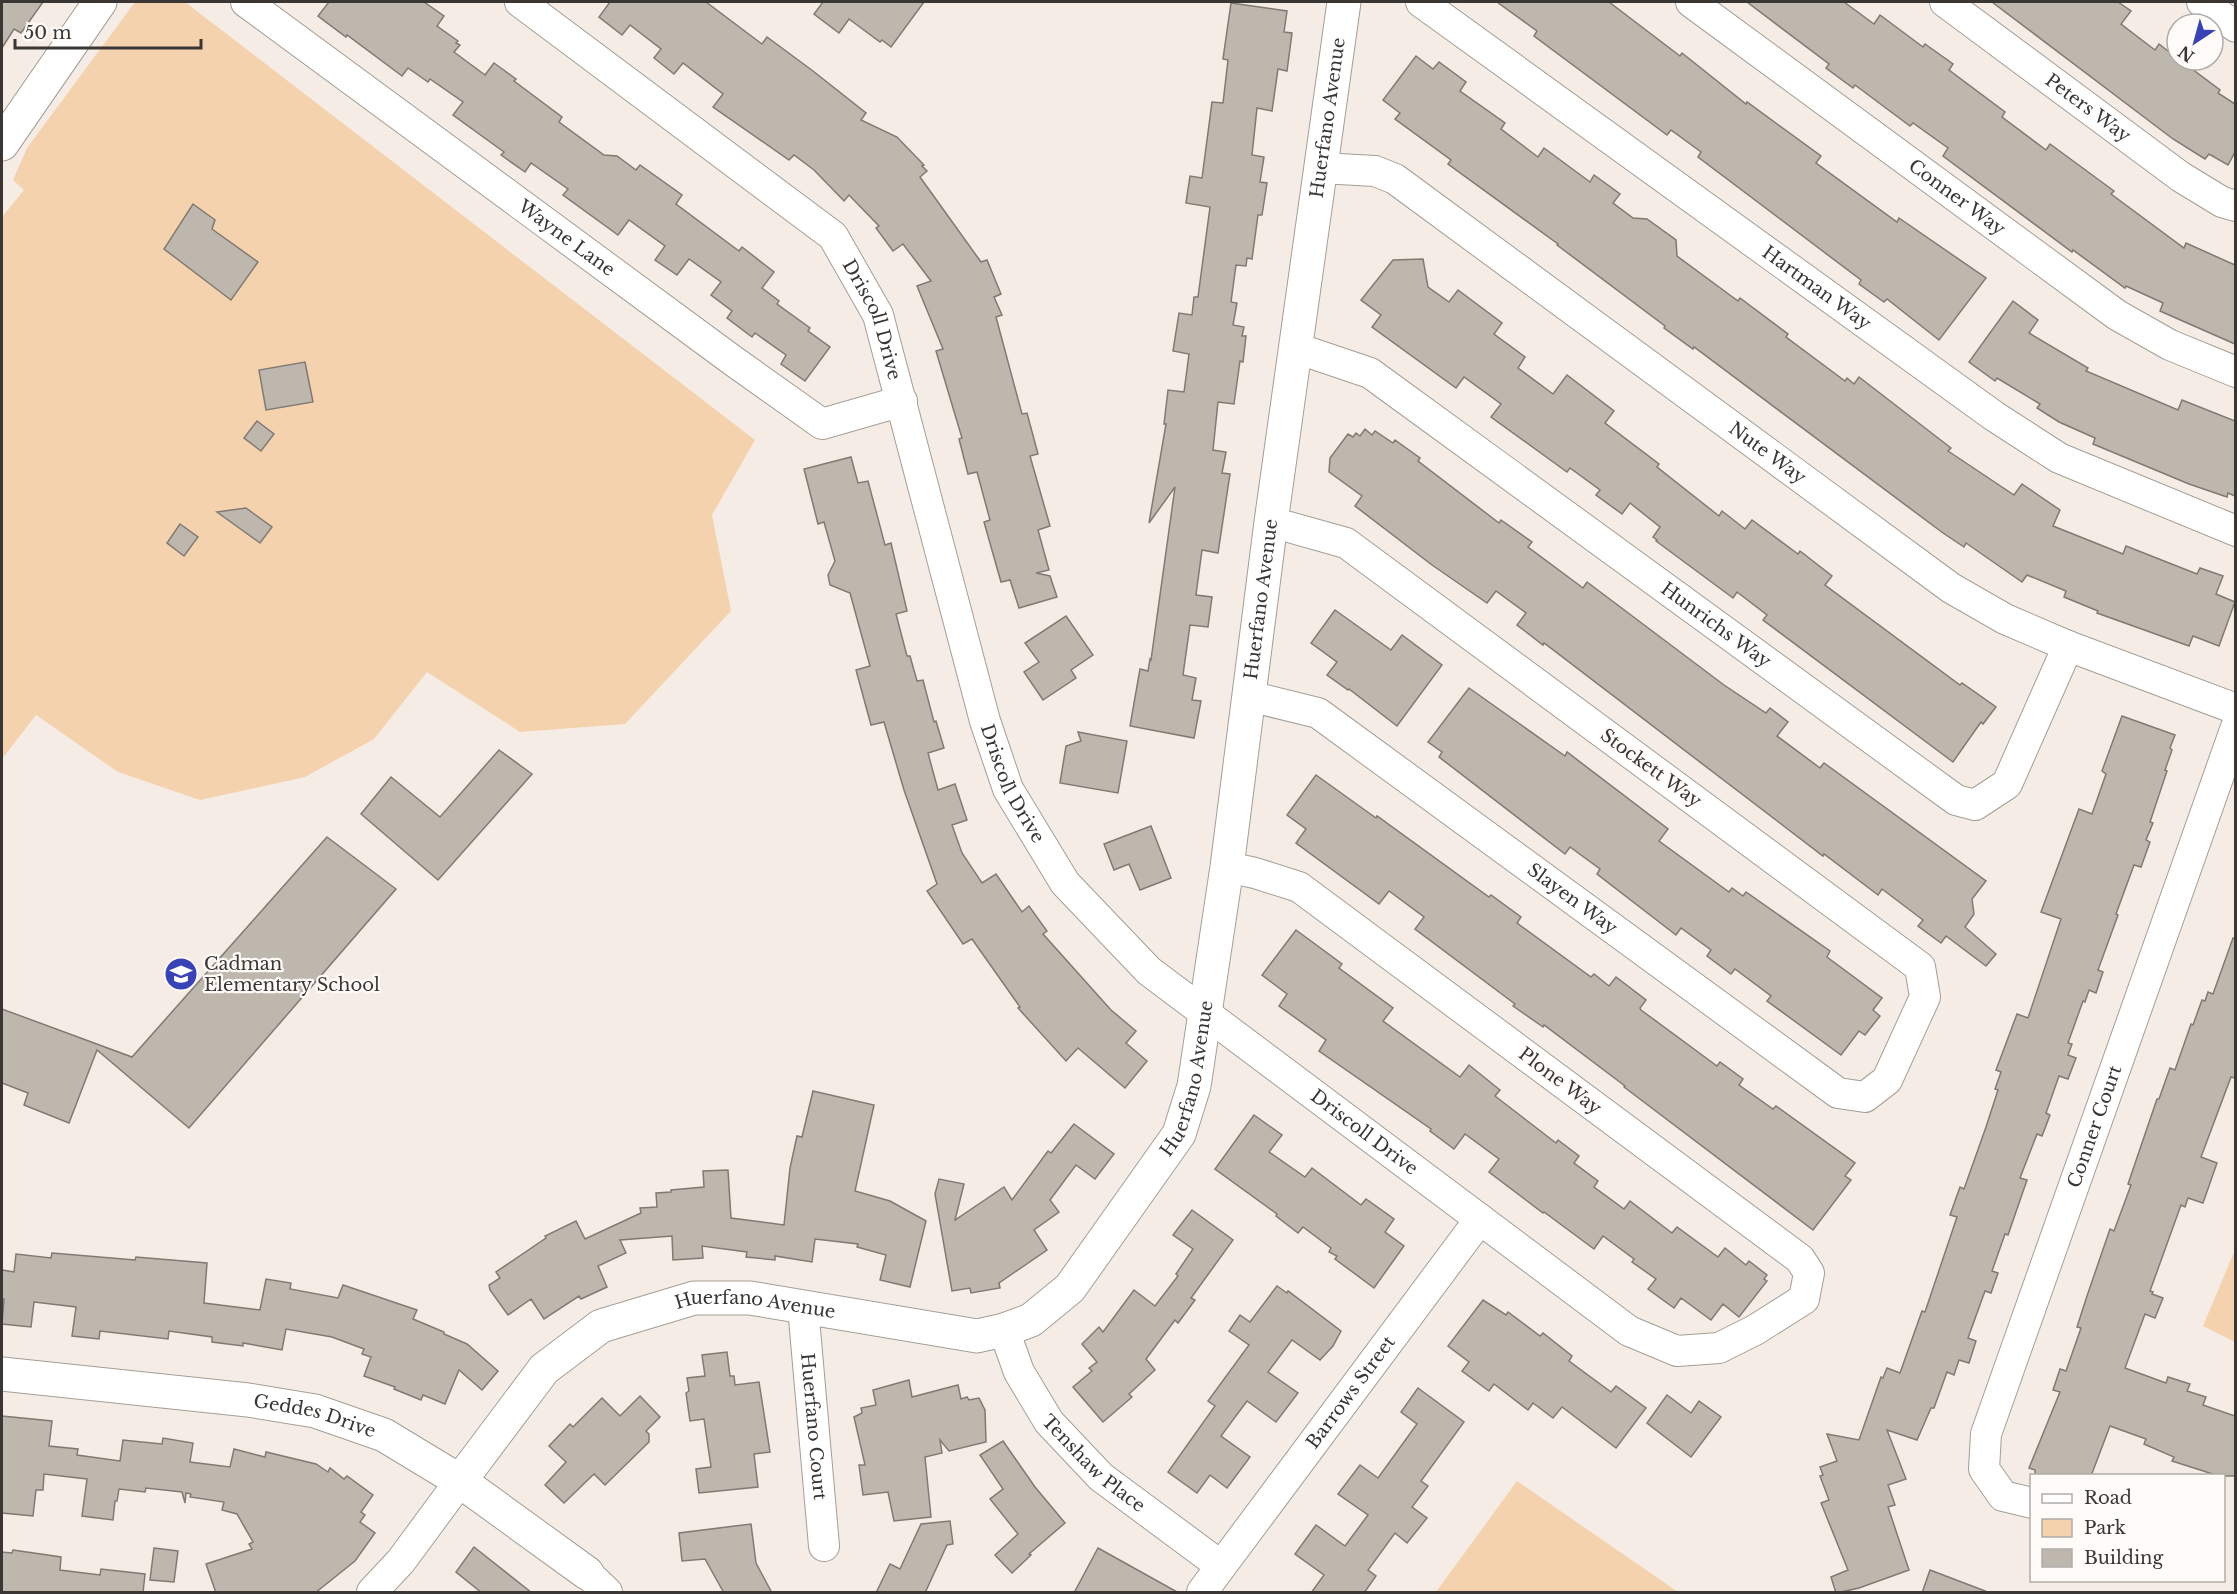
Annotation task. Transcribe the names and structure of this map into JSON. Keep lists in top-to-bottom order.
{
  "streets": {
    "street": [
      "Peters Way",
      "Huerfano Avenue",
      "Conner Way",
      "Wayne Lane",
      "Hartman Way",
      "Driscoll Drive",
      "Nute Way",
      "Hunrichs Way",
      "Stockett Way",
      "Slayen Way",
      "Plone Way",
      "Conner Court",
      "Barrows Street",
      "Geddes Drive",
      "Huerfano Court",
      "Tenshaw Place"
    ]
  },
  "crossings": [
    ["Huerfano Avenue", "Driscoll Drive"],
    ["Huerfano Avenue", "Nute Way"],
    ["Huerfano Avenue", "Hunrichs Way"],
    ["Huerfano Avenue", "Stockett Way"],
    ["Huerfano Avenue", "Slayen Way"],
    ["Huerfano Avenue", "Plone Way"],
    ["Huerfano Avenue", "Geddes Drive"],
    ["Huerfano Avenue", "Huerfano Court"],
    ["Huerfano Avenue", "Tenshaw Place"],
    ["Wayne Lane", "Driscoll Drive"],
    ["Driscoll Drive", "Plone Way"],
    ["Driscoll Drive", "Barrows Street"],
    ["Nute Way", "Hunrichs Way"],
    ["Stockett Way", "Slayen Way"],
    ["Barrows Street", "Tenshaw Place"]
  ],
  "places": {
    "school or university": ["Cadman Elementary School"]
  },
  "legend": ["Road", "Park", "Building"],
  "scale_bar": "50 m",
  "north": "bottom left"
}
